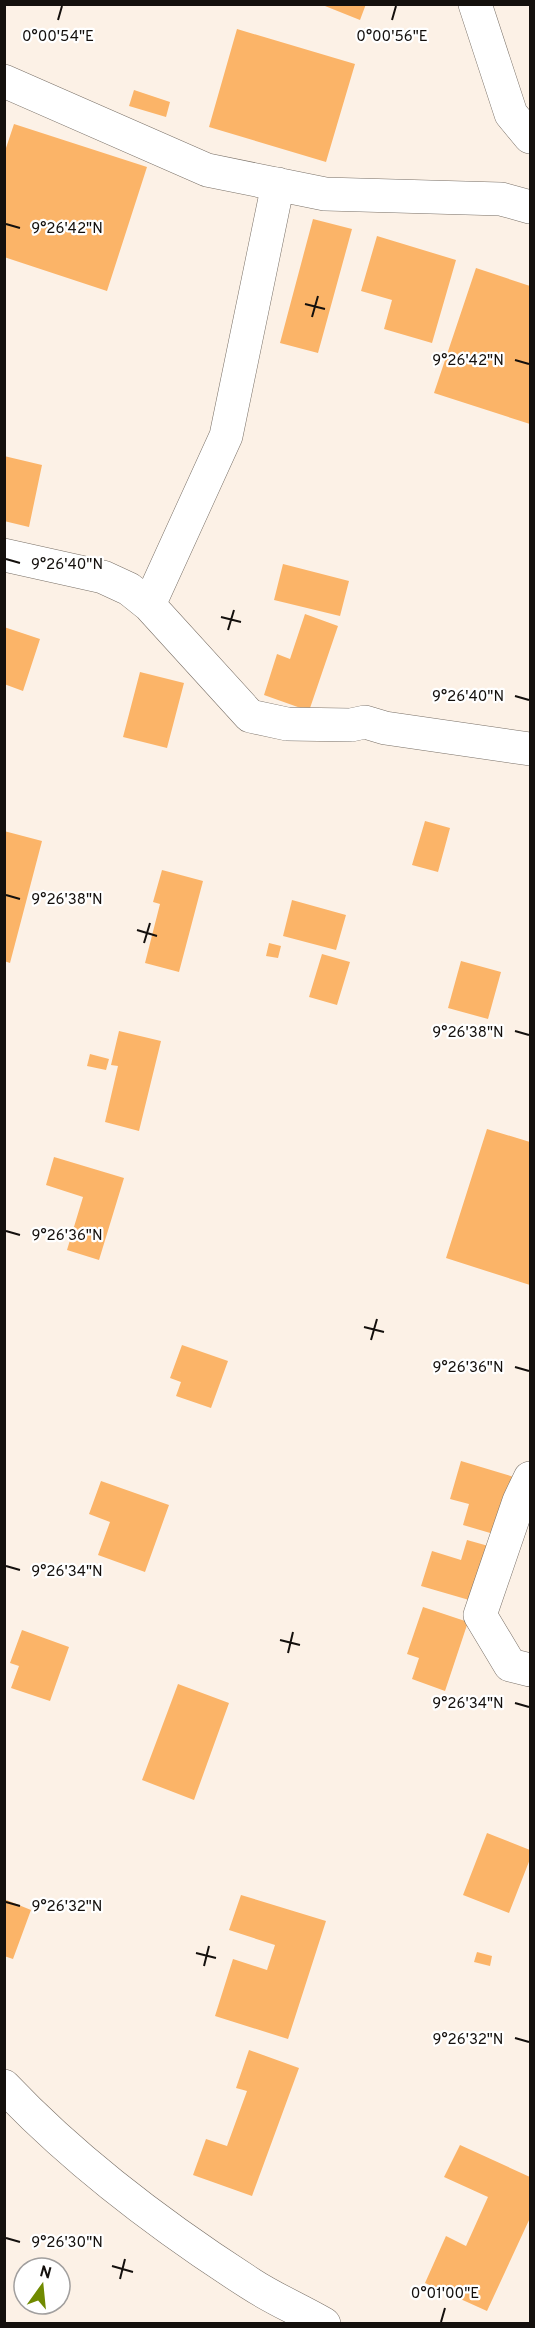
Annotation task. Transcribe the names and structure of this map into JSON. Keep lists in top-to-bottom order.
{
  "north": "top",
  "coordinates": [
    "0°00'54\"E",
    "0°00'56\"E",
    "9°26'42\"N",
    "9°26'40\"N",
    "9°26'38\"N",
    "9°26'36\"N",
    "9°26'34\"N",
    "9°26'32\"N",
    "9°26'30\"N",
    "0°01'00\"E"
  ]
}
